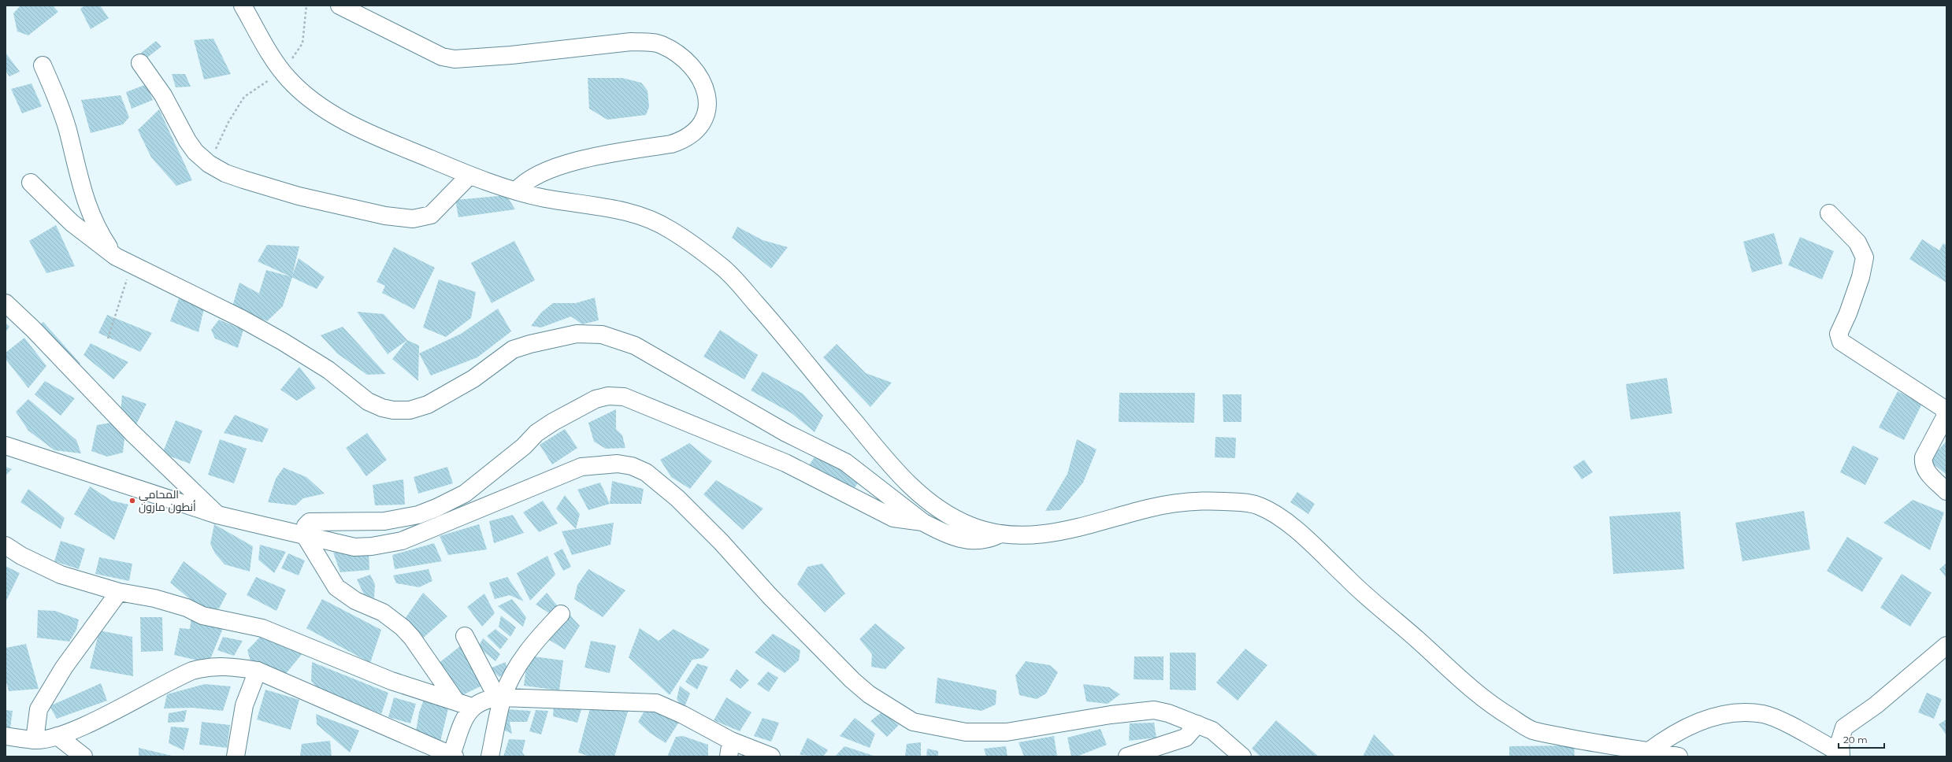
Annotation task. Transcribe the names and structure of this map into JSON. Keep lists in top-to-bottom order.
{
  "places": ["المحامي أنطون مارون"],
  "scale_bar": "20 m"
}
